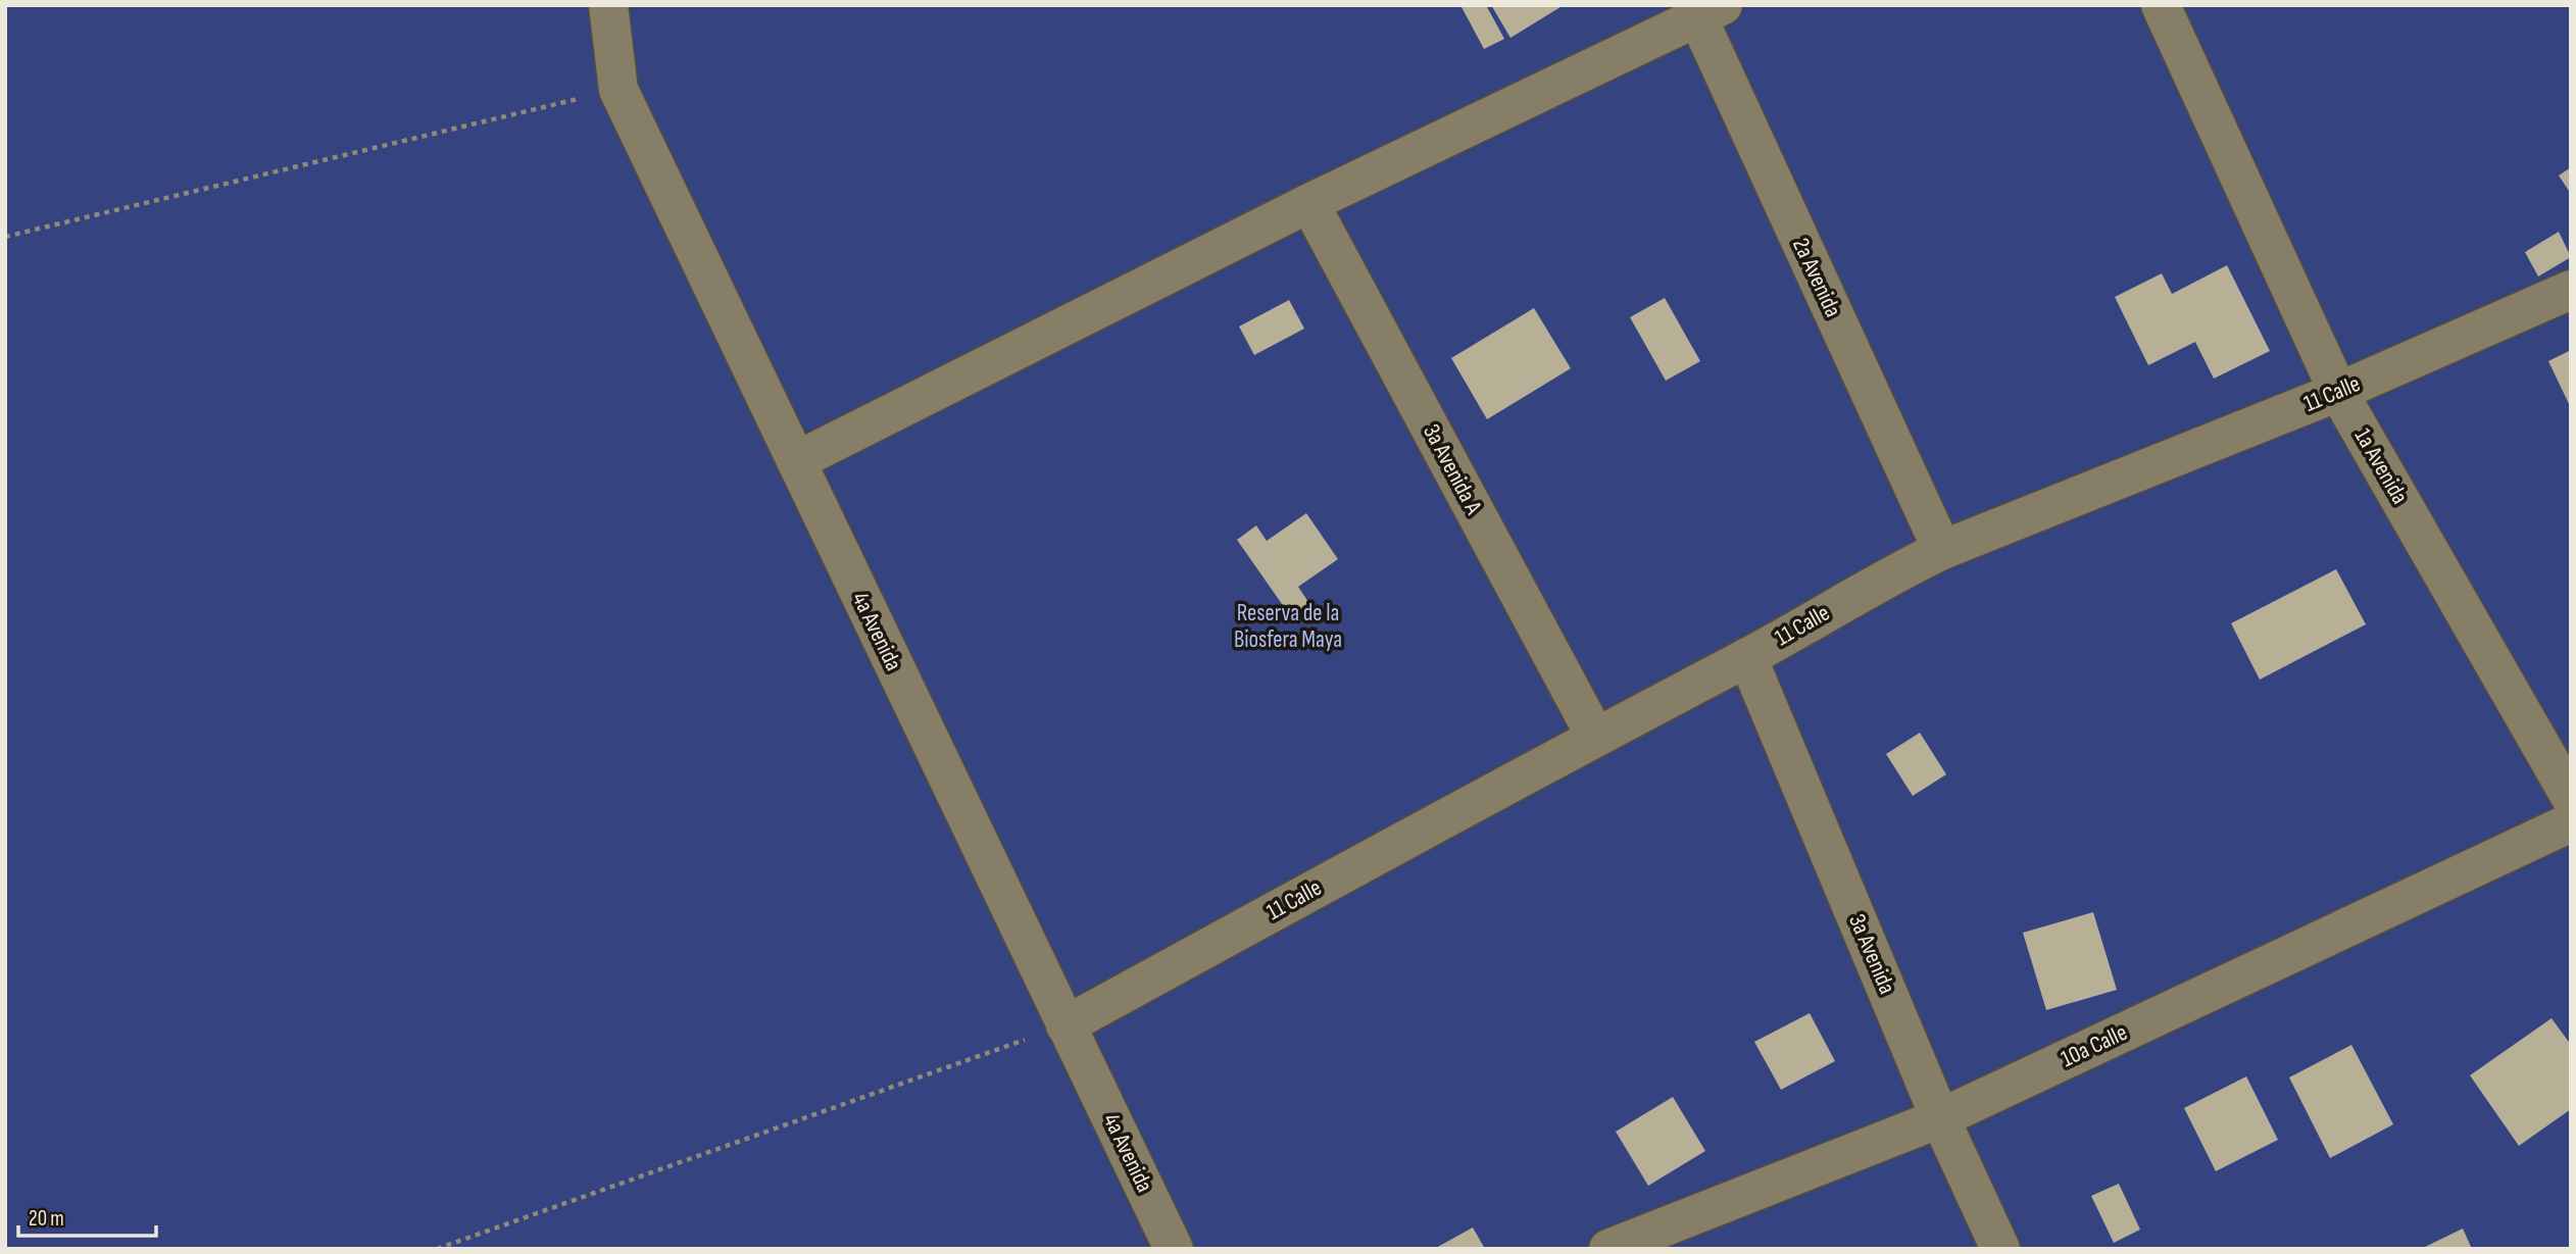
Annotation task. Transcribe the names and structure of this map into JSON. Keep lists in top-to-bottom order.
{
  "streets": {
    "street": [
      "2a Avenida",
      "11 Calle",
      "1a Avenida",
      "3a Avenida A",
      "4a Avenida",
      "3a Avenida",
      "10a Calle"
    ]
  },
  "crossings": [
    ["2a Avenida", "11 Calle"],
    ["11 Calle", "1a Avenida"],
    ["11 Calle", "3a Avenida A"],
    ["11 Calle", "4a Avenida"],
    ["11 Calle", "3a Avenida"],
    ["3a Avenida", "10a Calle"]
  ],
  "parks": ["Reserva de la Biosfera Maya"],
  "scale_bar": "20 m"
}
